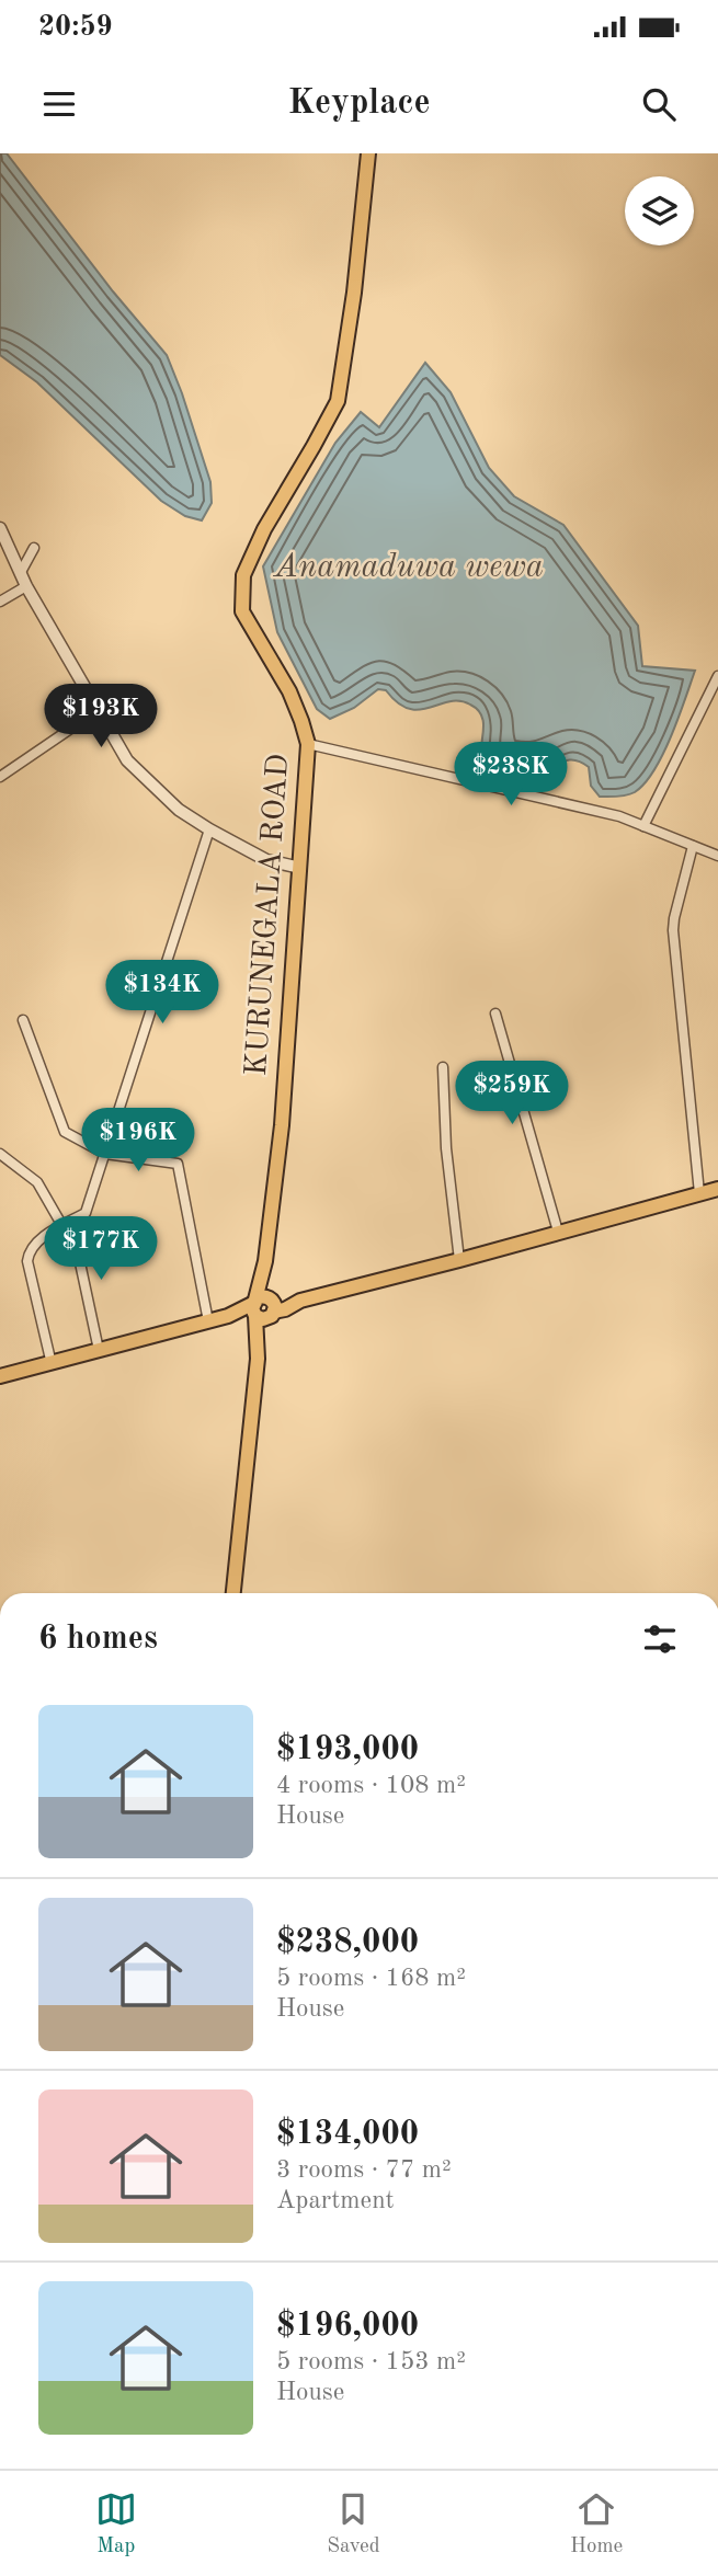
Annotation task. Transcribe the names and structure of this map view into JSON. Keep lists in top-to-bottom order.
{
  "streets": {
    "main road": ["KURUNEGALA ROAD"]
  },
  "water": ["Anamaduwa wewa"],
  "page": {
    "status": "20:59",
    "header": "Keyplace",
    "price": [
      "$193K",
      "$238K",
      "$134K",
      "$259K",
      "$196K",
      "$177K"
    ],
    "heading": "6 homes",
    "list": [
      {
        "name": "$193,000",
        "note": "4 rooms · 108 m² · House"
      },
      {
        "name": "$238,000",
        "note": "5 rooms · 168 m² · House"
      },
      {
        "name": "$134,000",
        "note": "3 rooms · 77 m² · Apartment"
      },
      {
        "name": "$196,000",
        "note": "5 rooms · 153 m² · House"
      }
    ],
    "tabs": ["Map", "Saved", "Home"]
  }
}
